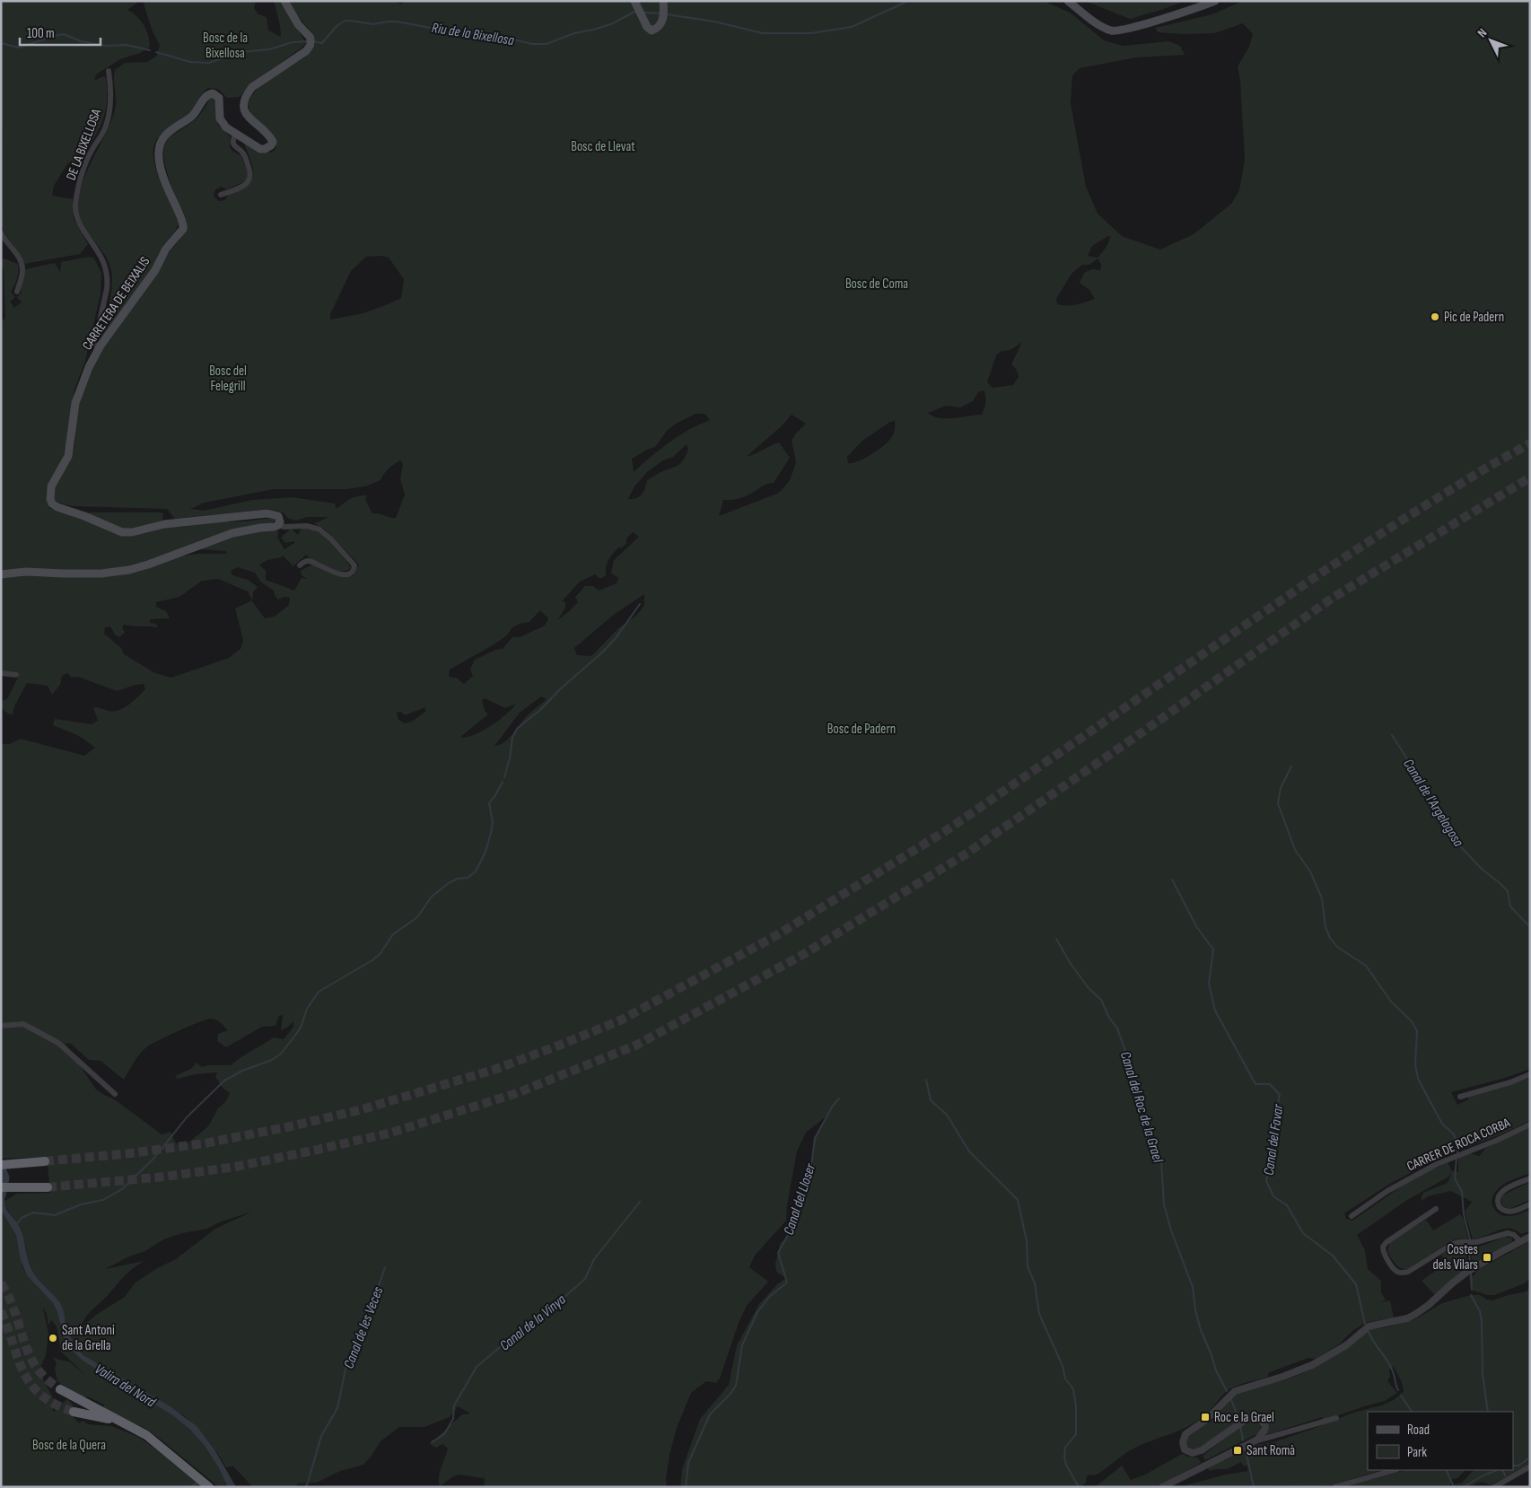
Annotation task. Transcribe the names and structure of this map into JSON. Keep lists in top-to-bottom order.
{
  "streets": {
    "main road": ["CARRETERA DE BEIXALIS"],
    "street": ["DE LA BIXELLOSA", "CARRER DE ROCA CORBA"]
  },
  "crossings": [
    ["DE LA BIXELLOSA", "CARRETERA DE BEIXALIS"]
  ],
  "water": [
    "Riu de la Bixellosa",
    "Canal de l'Argelagosa",
    "Canal del Roc de la Grael",
    "Canal del Favar",
    "Canal del Lloser",
    "Canal de la Vinya",
    "Canal de les Veces",
    "Valira del Nord"
  ],
  "parks": [
    "Bosc de la Bixellosa",
    "Bosc de Llevat",
    "Bosc de Coma",
    "Bosc del Felegrill",
    "Bosc de Padern",
    "Bosc de la Quera"
  ],
  "places": {
    "other": ["Pic de Padern", "Sant Antoni de la Grella"],
    "transit": ["Costes dels Vilars", "Roc e la Grael", "Sant Romà"]
  },
  "legend": ["Road", "Park"],
  "scale_bar": "100 m",
  "north": "top left"
}
